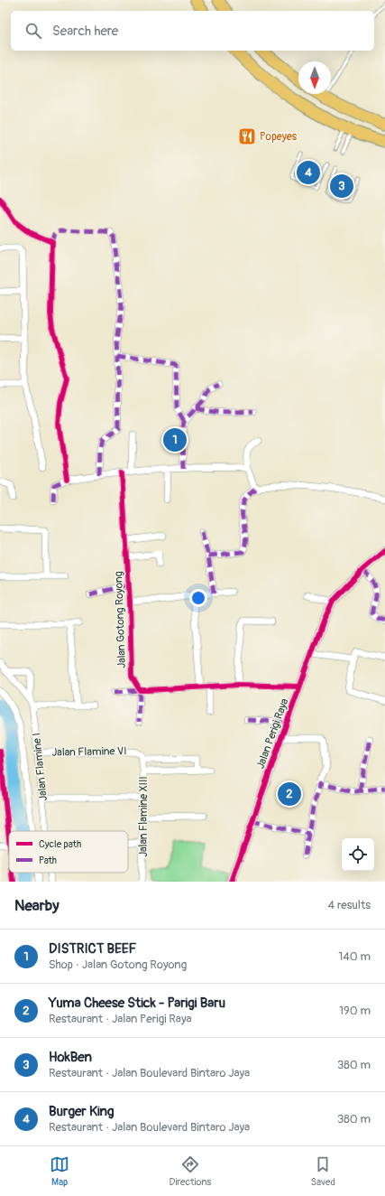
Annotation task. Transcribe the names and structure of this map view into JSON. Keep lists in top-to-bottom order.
{
  "streets": {
    "street": [
      "Jalan Gotong Royong",
      "Jalan Perigi Raya",
      "Jalan Flamine VI",
      "Jalan Flamine I",
      "Jalan Flamine XIII"
    ]
  },
  "crossings": [
    ["Jalan Flamine VI", "Jalan Flamine I"],
    ["Jalan Flamine VI", "Jalan Flamine XIII"]
  ],
  "places": {
    "restaurant": ["Popeyes"]
  },
  "legend": ["Cycle path", "Path"],
  "north": "bottom",
  "page": {
    "search": "Search here",
    "pins": [
      "4",
      "3",
      "1",
      "2"
    ],
    "heading": ["Nearby", "4 results"],
    "list": [
      {
        "mark": "1",
        "name": "DISTRICT BEEF",
        "note": "Shop · Jalan Gotong Royong",
        "value": "140 m"
      },
      {
        "mark": "2",
        "name": "Yuma Cheese Stick - Parigi Baru",
        "note": "Restaurant · Jalan Perigi Raya",
        "value": "190 m"
      },
      {
        "mark": "3",
        "name": "HokBen",
        "note": "Restaurant · Jalan Boulevard Bintaro Jaya",
        "value": "380 m"
      },
      {
        "mark": "4",
        "name": "Burger King",
        "note": "Restaurant · Jalan Boulevard Bintaro Jaya",
        "value": "380 m"
      }
    ],
    "nav": ["Map", "Directions", "Saved"]
  }
}
